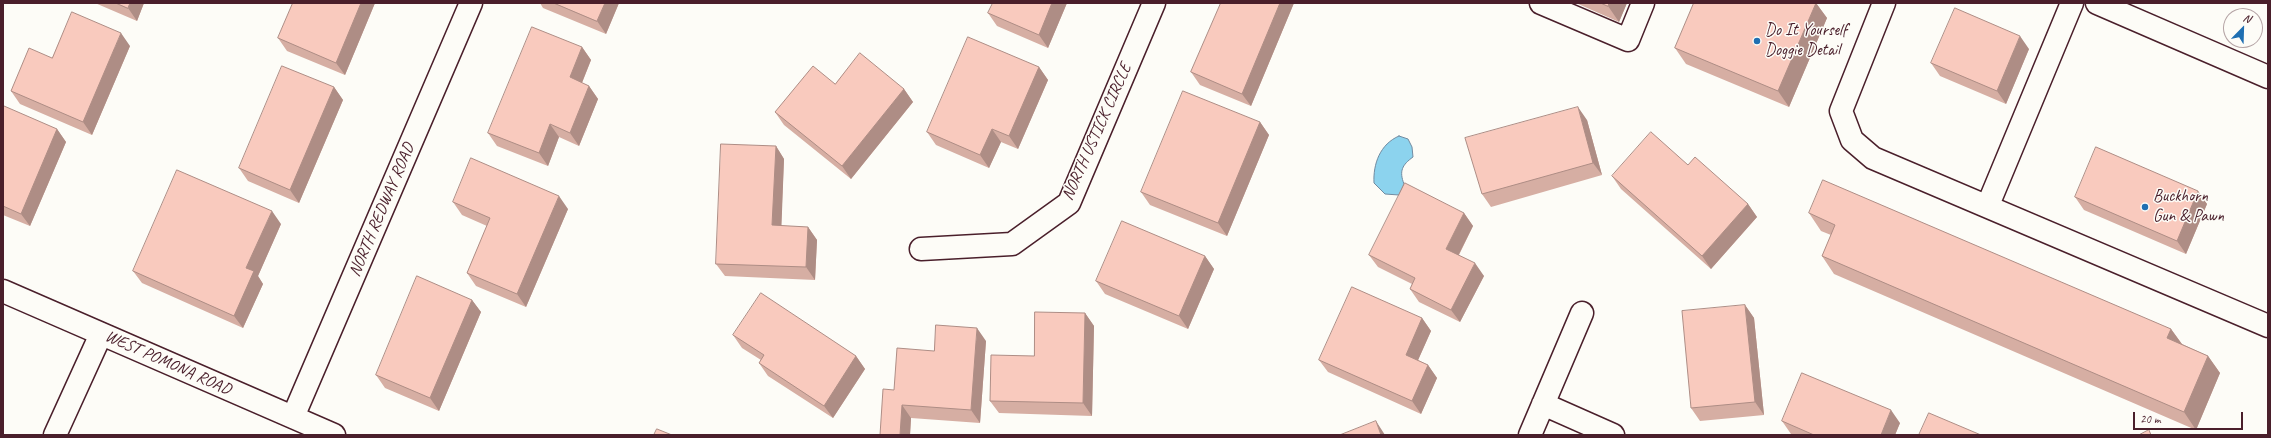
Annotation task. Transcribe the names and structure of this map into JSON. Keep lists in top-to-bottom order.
{
  "streets": {
    "street": ["NORTH USTICK CIRCLE", "NORTH REDWAY ROAD", "WEST POMONA ROAD"]
  },
  "crossings": [
    ["NORTH REDWAY ROAD", "WEST POMONA ROAD"]
  ],
  "places": ["Do It Yourself Doggie Detail", "Buckhorn Gun & Pawn"],
  "scale_bar": "20 m",
  "north": "top right"
}
